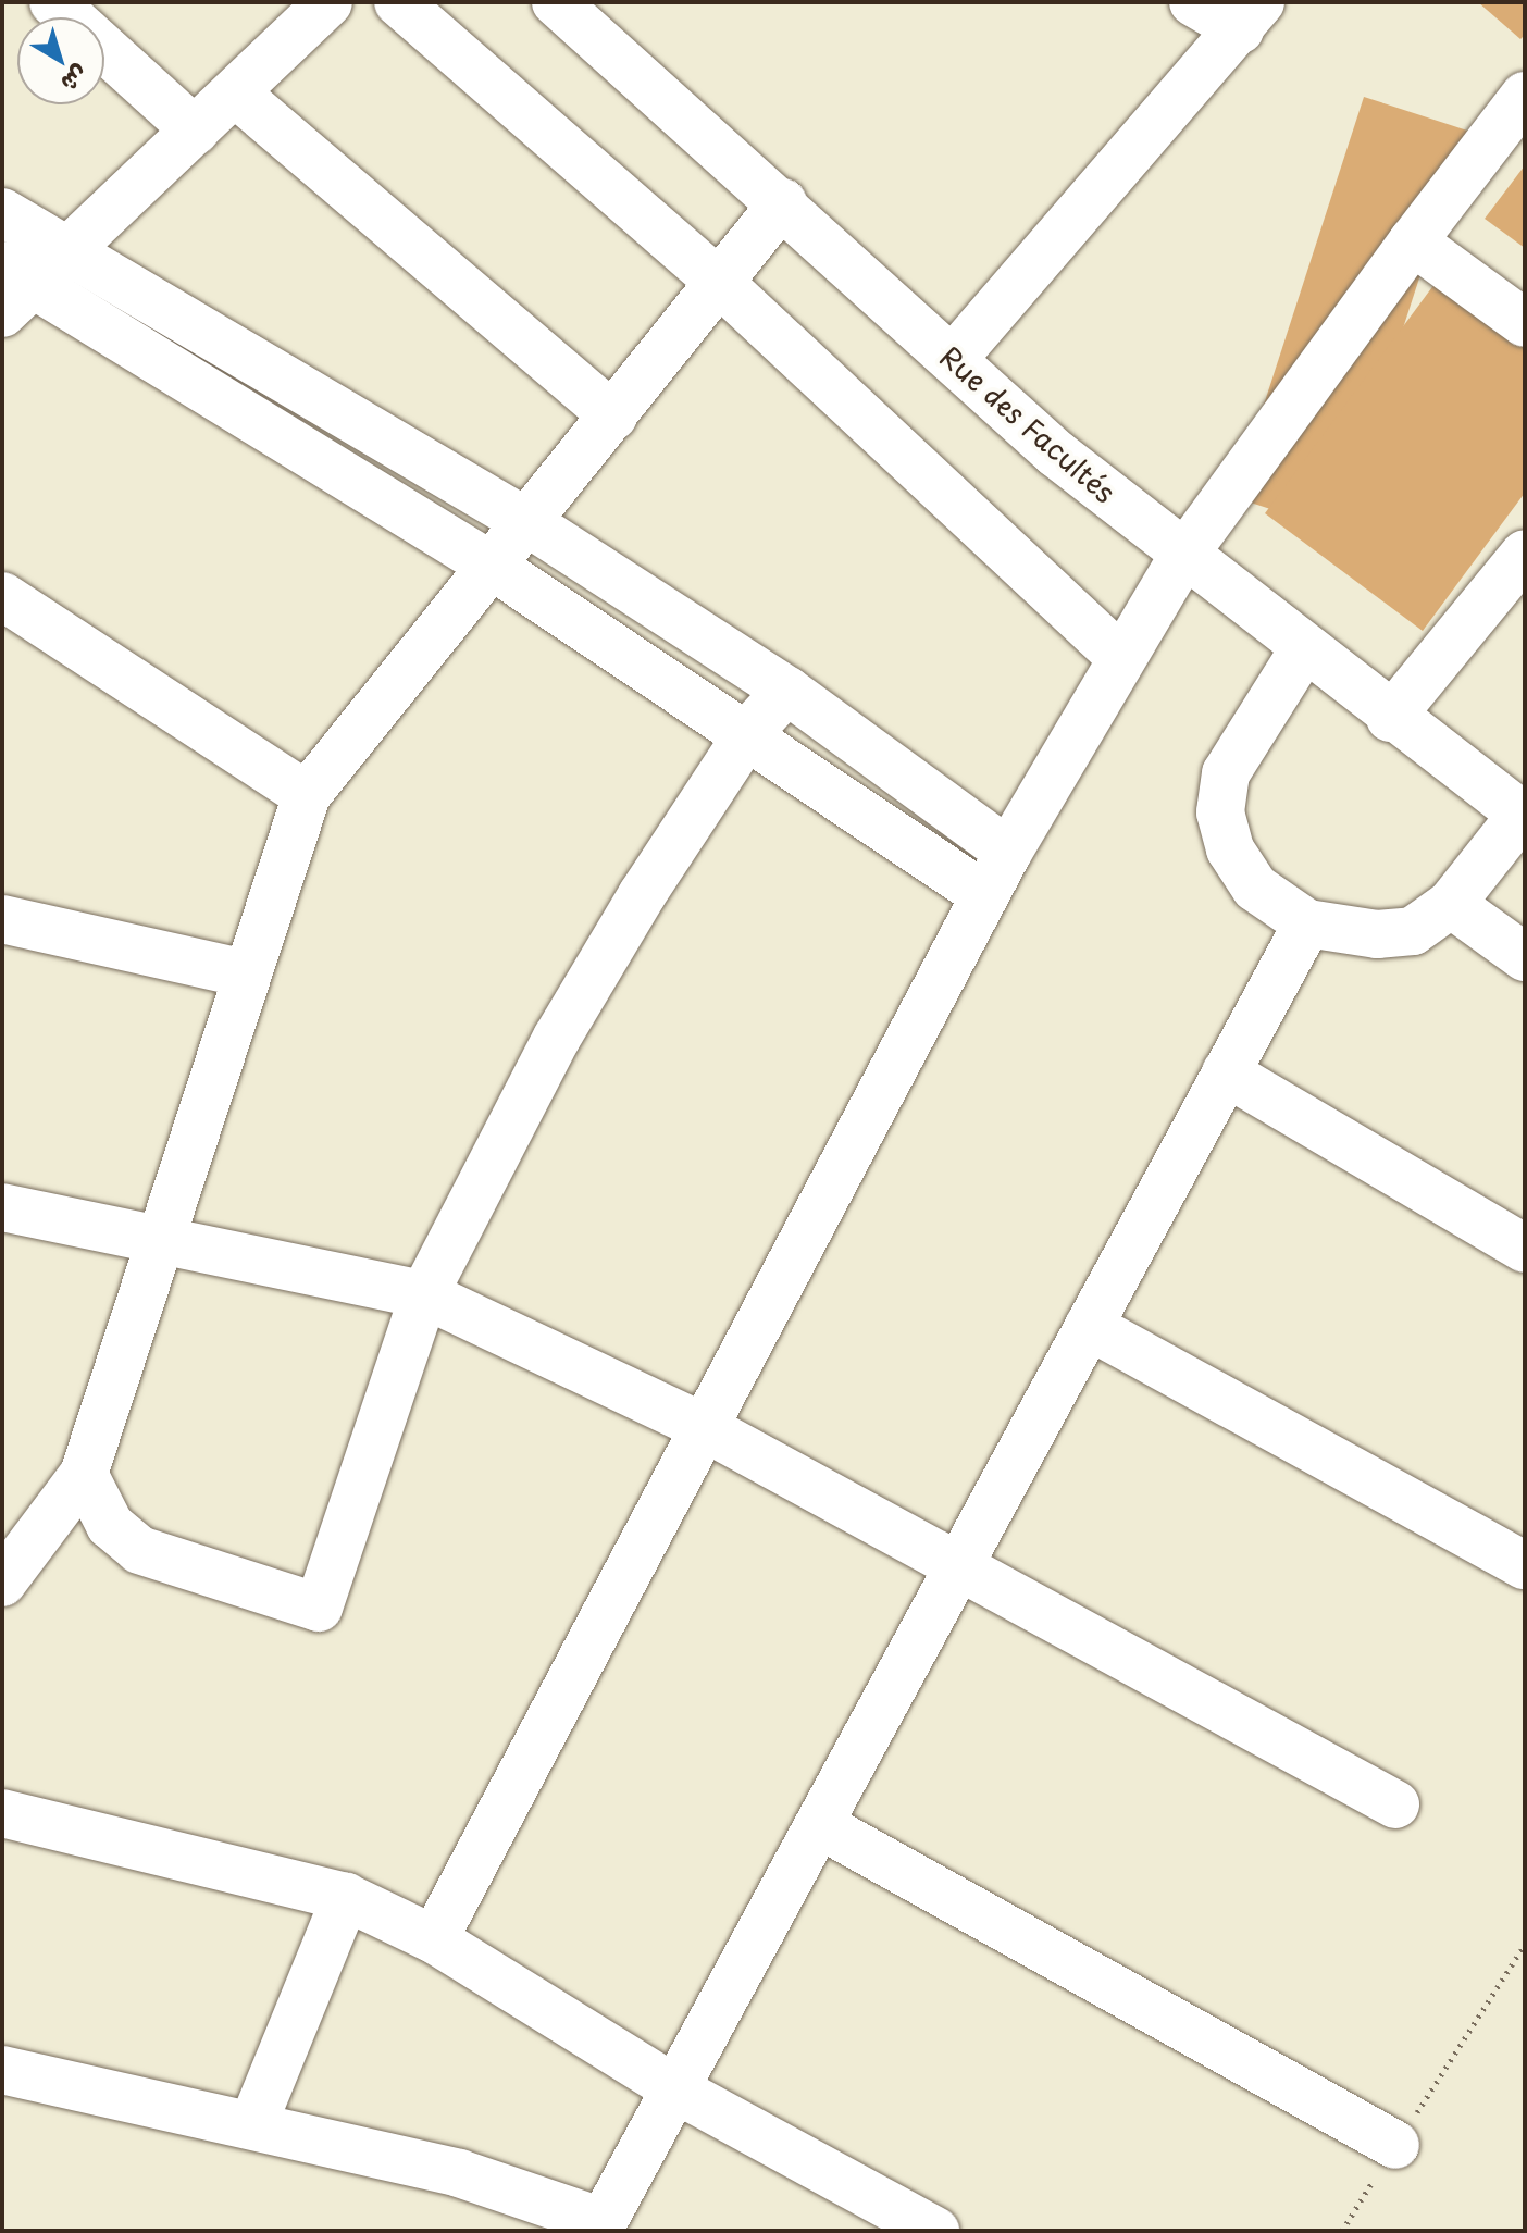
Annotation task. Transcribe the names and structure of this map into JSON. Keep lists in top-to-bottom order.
{
  "streets": {
    "street": ["Rue des Facultés"]
  },
  "north": "bottom right"
}
